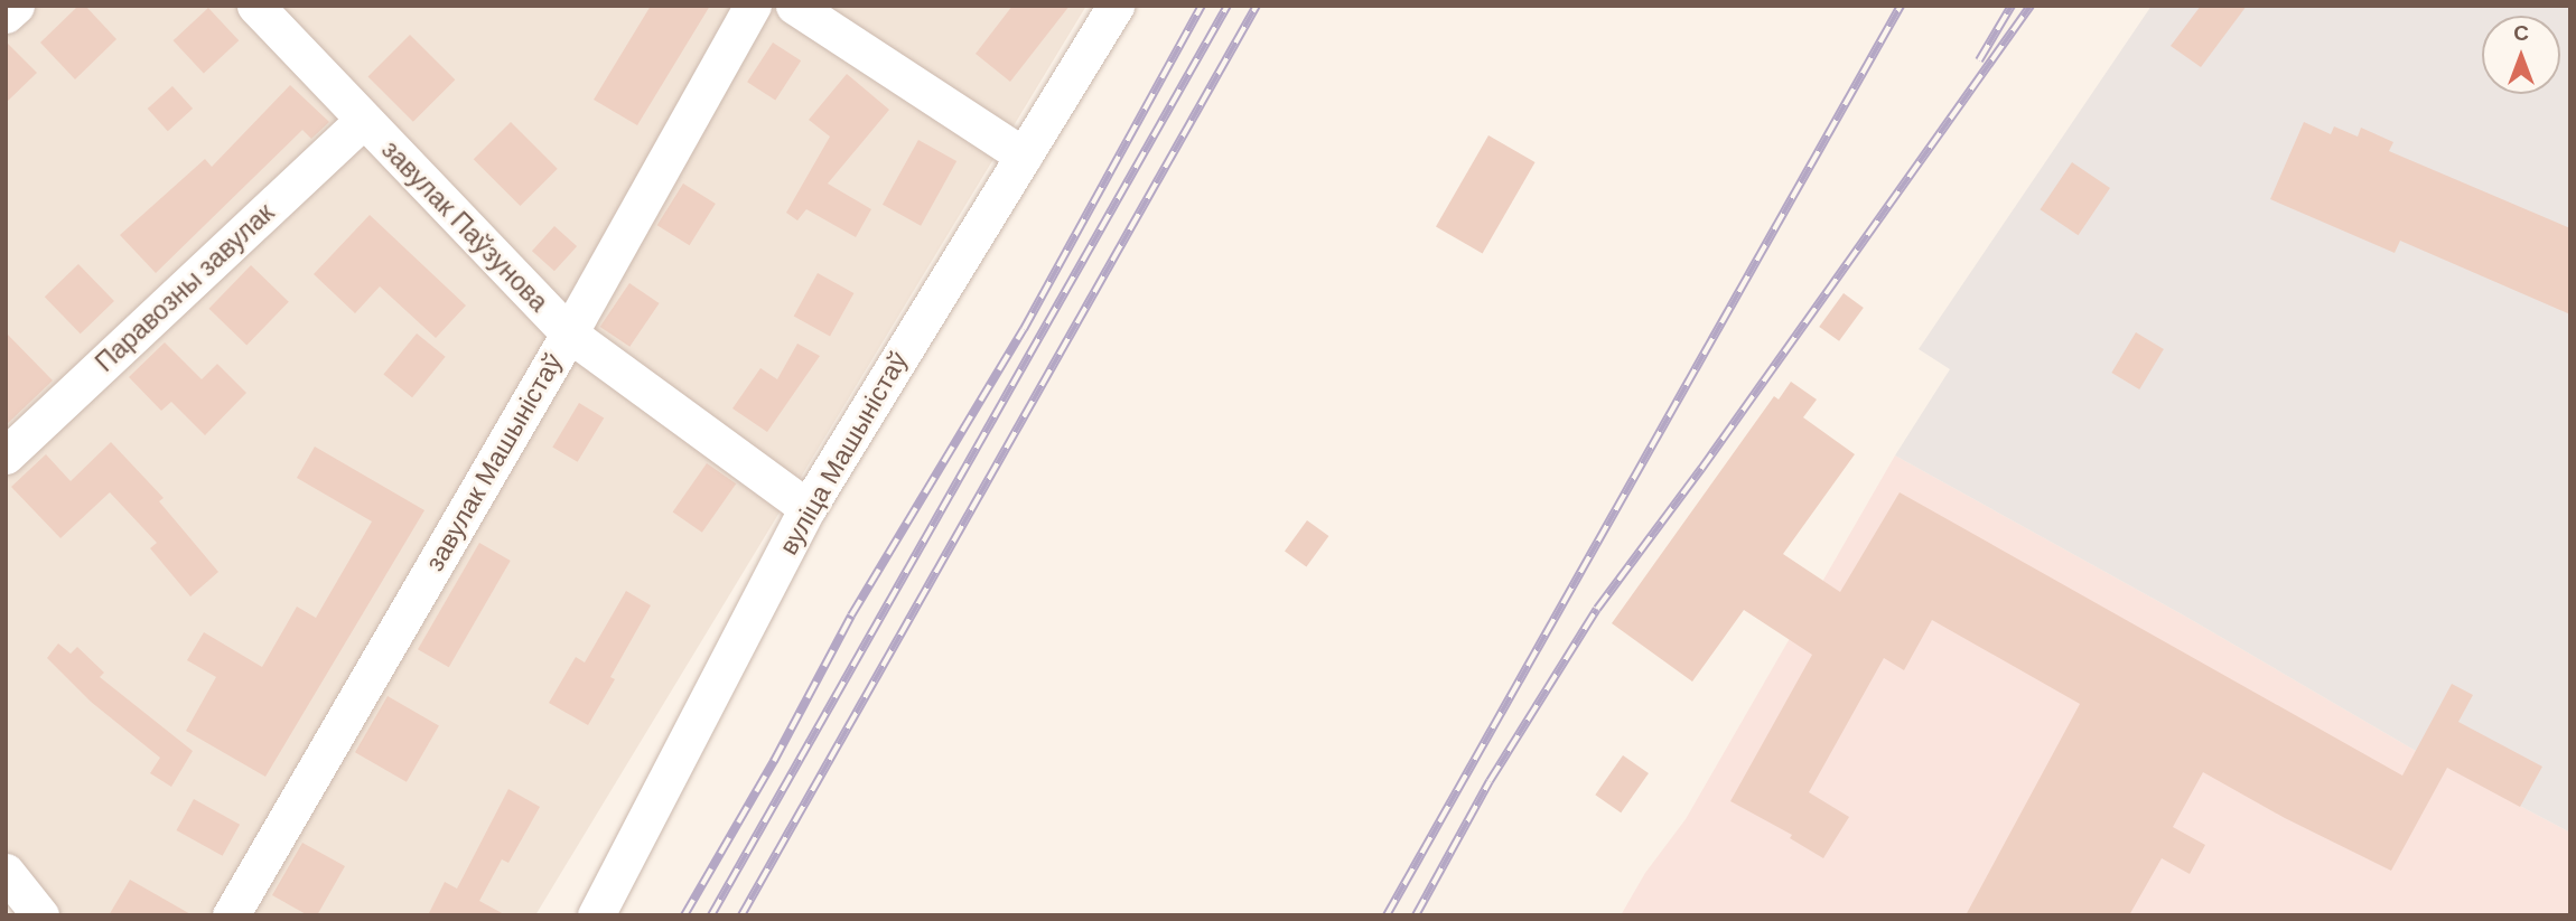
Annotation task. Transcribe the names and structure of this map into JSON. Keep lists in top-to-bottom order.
{
  "streets": {
    "street": [
      "завулак Паўзунова",
      "Паравозны завулак",
      "вуліца Машыністаў",
      "завулак Машыністаў"
    ]
  },
  "crossings": [
    ["завулак Паўзунова", "Паравозны завулак"],
    ["завулак Паўзунова", "вуліца Машыністаў"],
    ["завулак Паўзунова", "завулак Машыністаў"]
  ],
  "north": "top"
}
